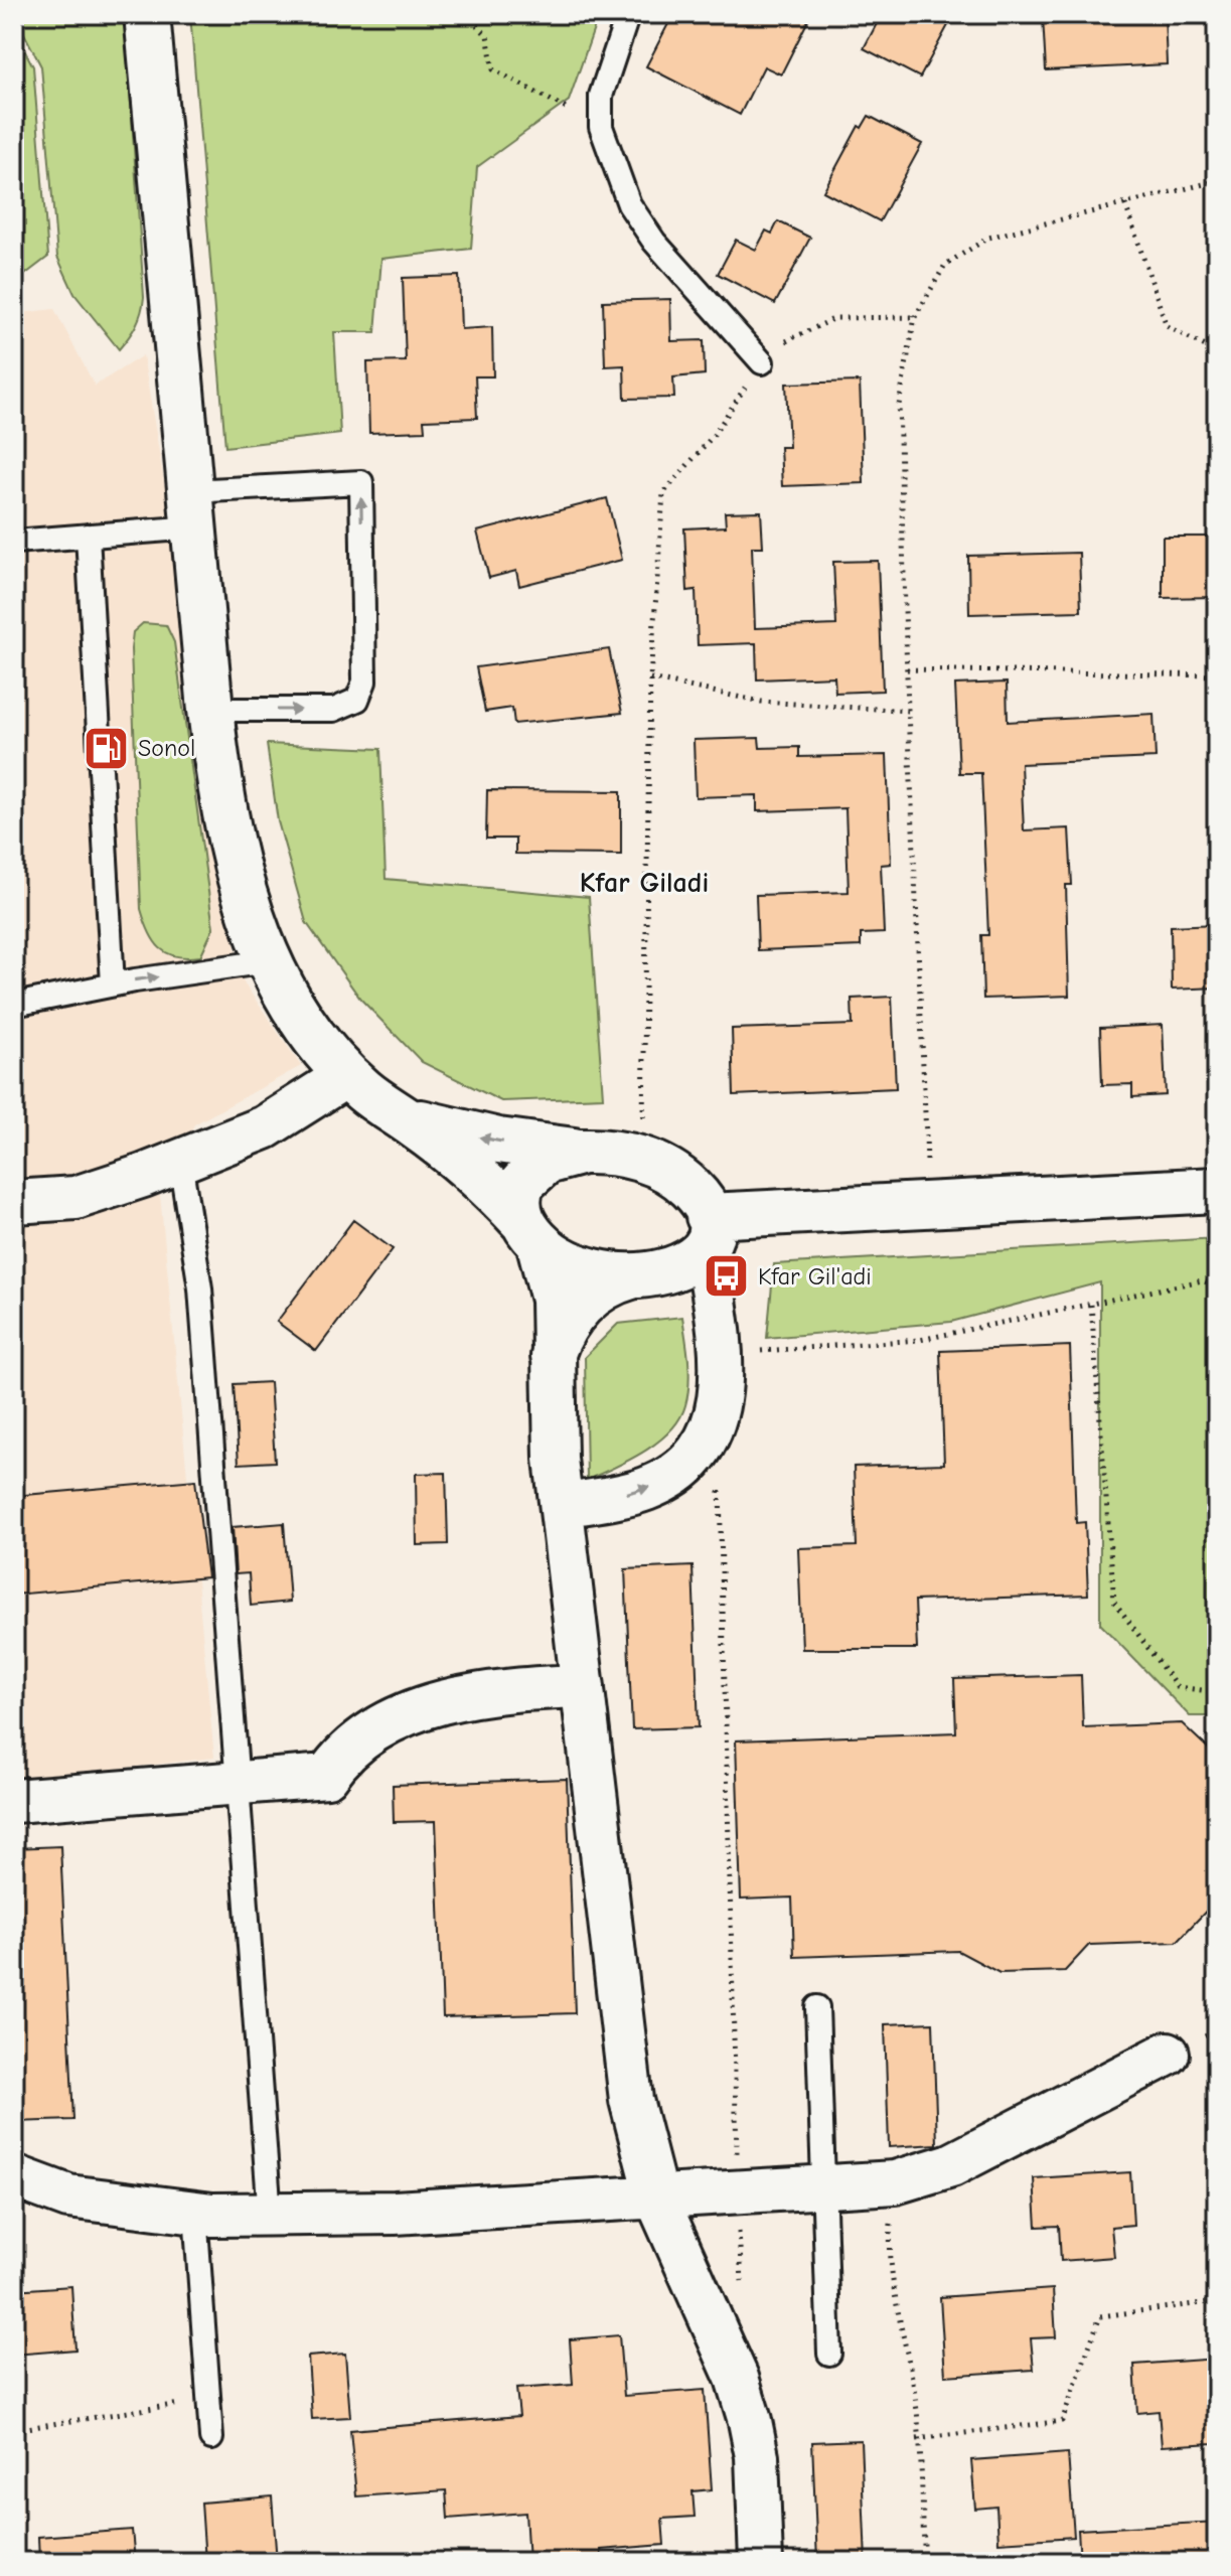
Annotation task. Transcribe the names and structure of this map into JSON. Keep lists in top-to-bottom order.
{
  "districts": ["Kfar Giladi"],
  "places": {
    "fuel station": ["Sonol"],
    "bus stop": ["Kfar Gil'adi"]
  }
}
